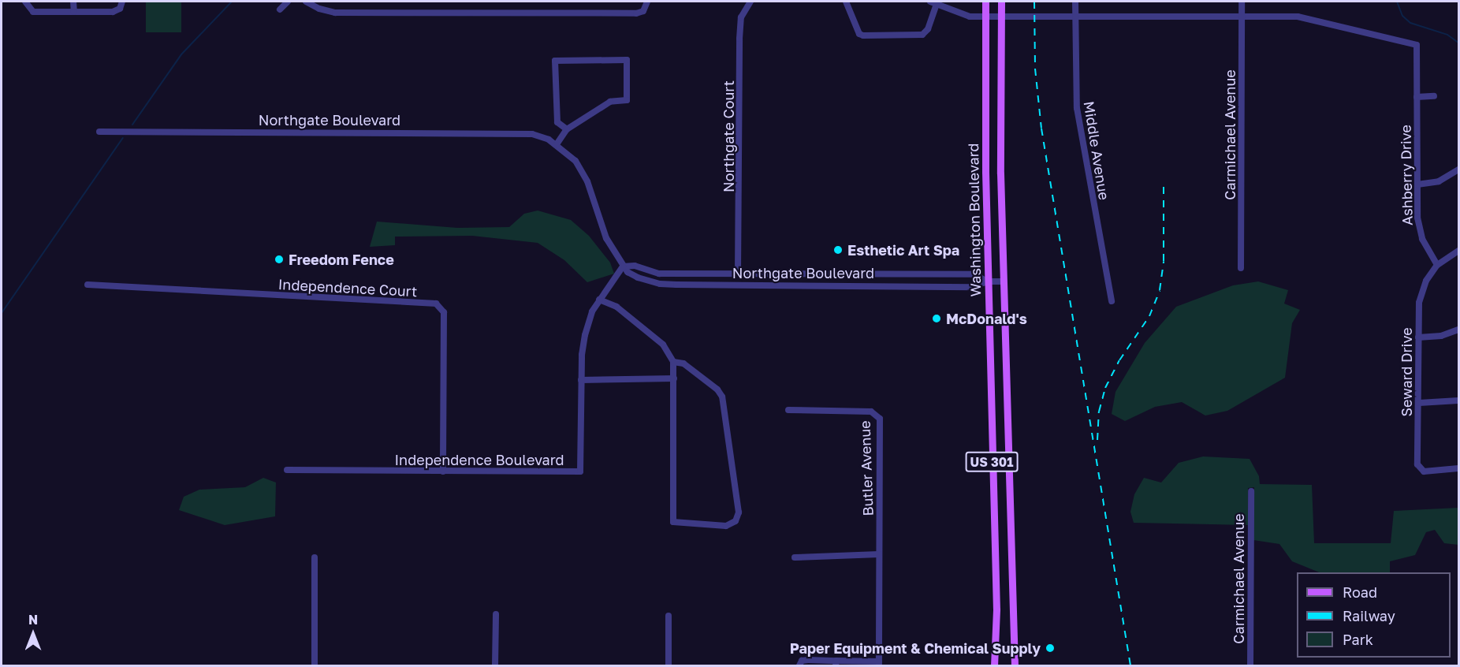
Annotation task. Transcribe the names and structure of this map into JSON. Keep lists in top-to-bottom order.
{
  "streets": {
    "main road": ["Washington Boulevard", "US 301"],
    "street": [
      "Northgate Boulevard",
      "Carmichael Avenue",
      "Northgate Court",
      "Middle Avenue",
      "Ashberry Drive",
      "Independence Court",
      "Seward Drive",
      "Independence Boulevard",
      "Butler Avenue"
    ]
  },
  "crossings": [
    ["Northgate Boulevard", "Northgate Court"],
    ["Northgate Boulevard", "Washington Boulevard"],
    ["Northgate Boulevard", "Independence Boulevard"],
    ["Carmichael Avenue", "Ashberry Drive"],
    ["Ashberry Drive", "Seward Drive"],
    ["Independence Court", "Independence Boulevard"]
  ],
  "places": [
    "Esthetic Art Spa",
    "Freedom Fence",
    "McDonald's",
    "Paper Equipment & Chemical Supply"
  ],
  "legend": ["Road", "Railway", "Park"],
  "north": "top"
}
